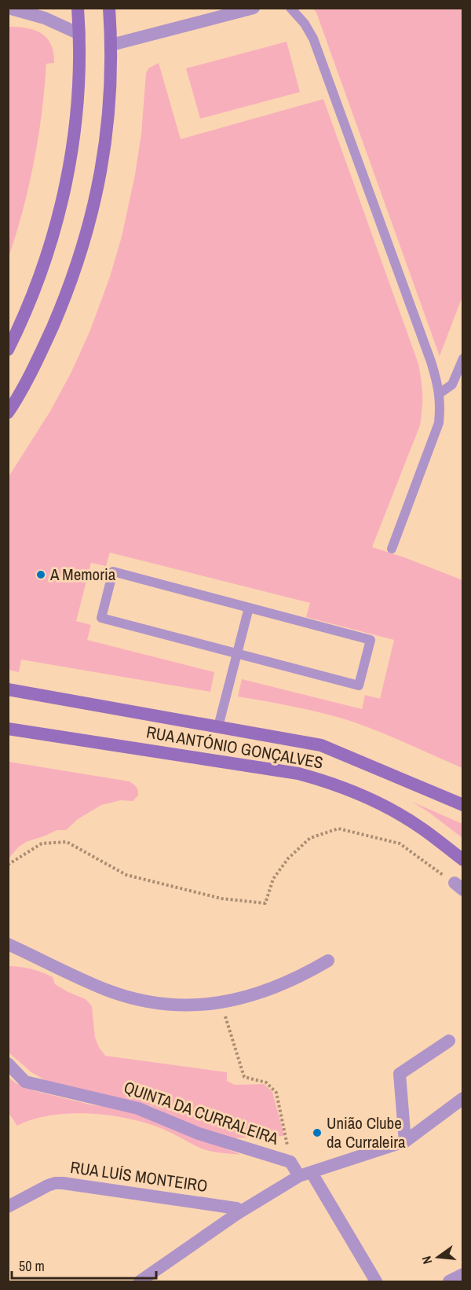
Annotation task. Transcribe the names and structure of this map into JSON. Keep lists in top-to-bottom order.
{
  "streets": {
    "main road": ["RUA ANTÓNIO GONÇALVES"],
    "street": ["QUINTA DA CURRALEIRA", "RUA LUÍS MONTEIRO"]
  },
  "places": ["A Memoria", "União Clube da Curraleira"],
  "scale_bar": "50 m",
  "north": "left"
}
